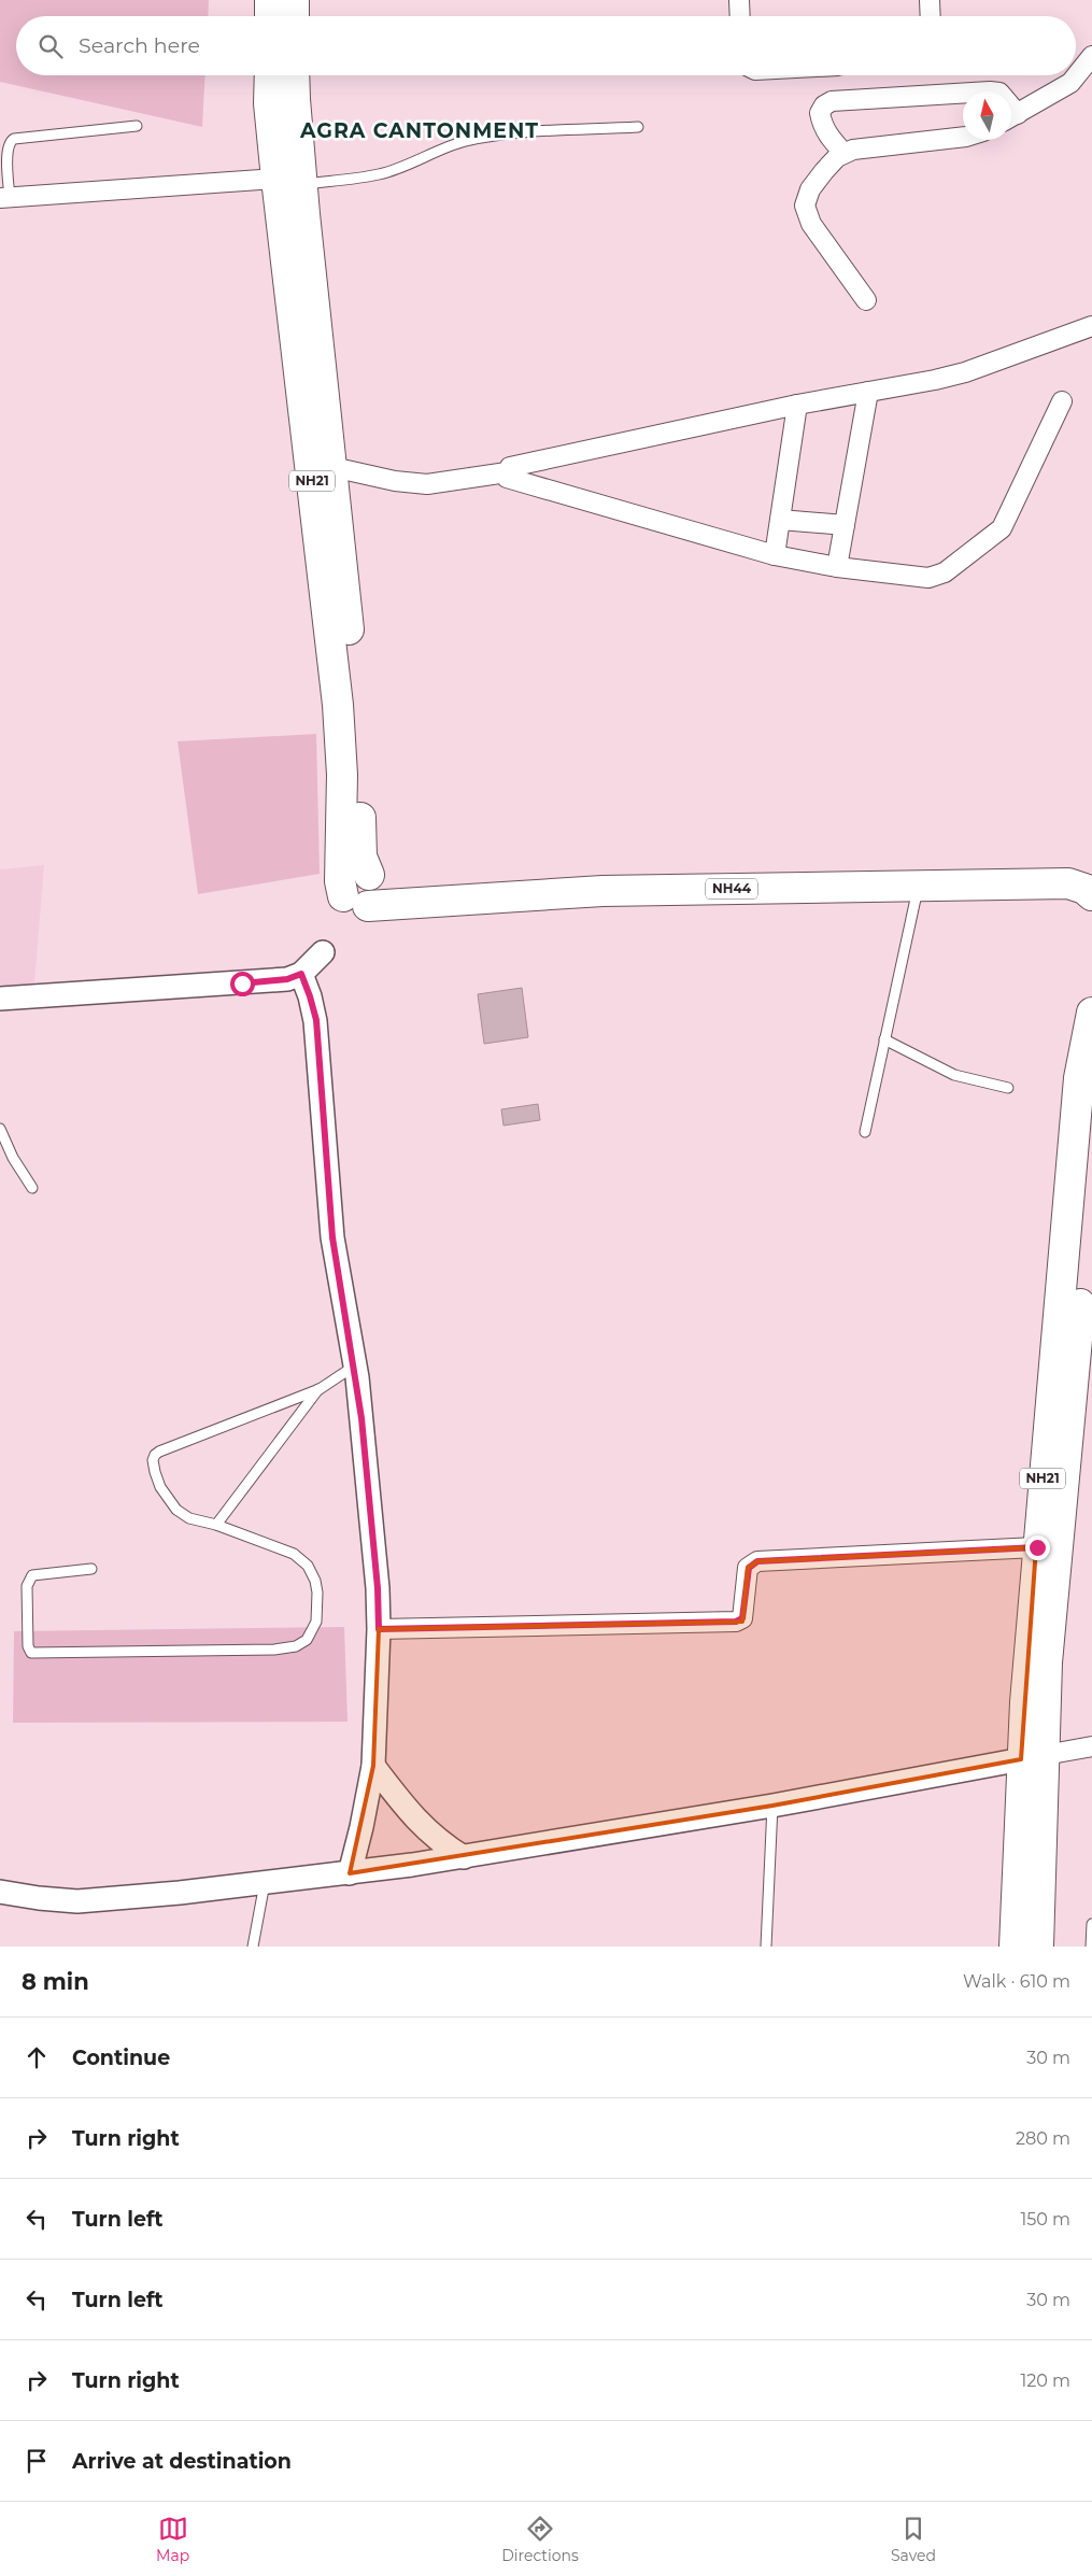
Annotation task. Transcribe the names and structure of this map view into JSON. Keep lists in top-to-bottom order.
{
  "streets": {
    "highway": ["NH21", "NH44"]
  },
  "crossings": [
    ["NH21", "NH44"]
  ],
  "districts": ["AGRA CANTONMENT"],
  "north": "top",
  "page": {
    "search": "Search here",
    "heading": ["8 min", "Walk · 610 m"],
    "list": [
      ["Continue", "30 m"],
      ["Turn right", "280 m"],
      ["Turn left", "150 m"],
      ["Turn left", "30 m"],
      ["Turn right", "120 m"],
      "Arrive at destination"
    ],
    "nav": ["Map", "Directions", "Saved"]
  }
}
